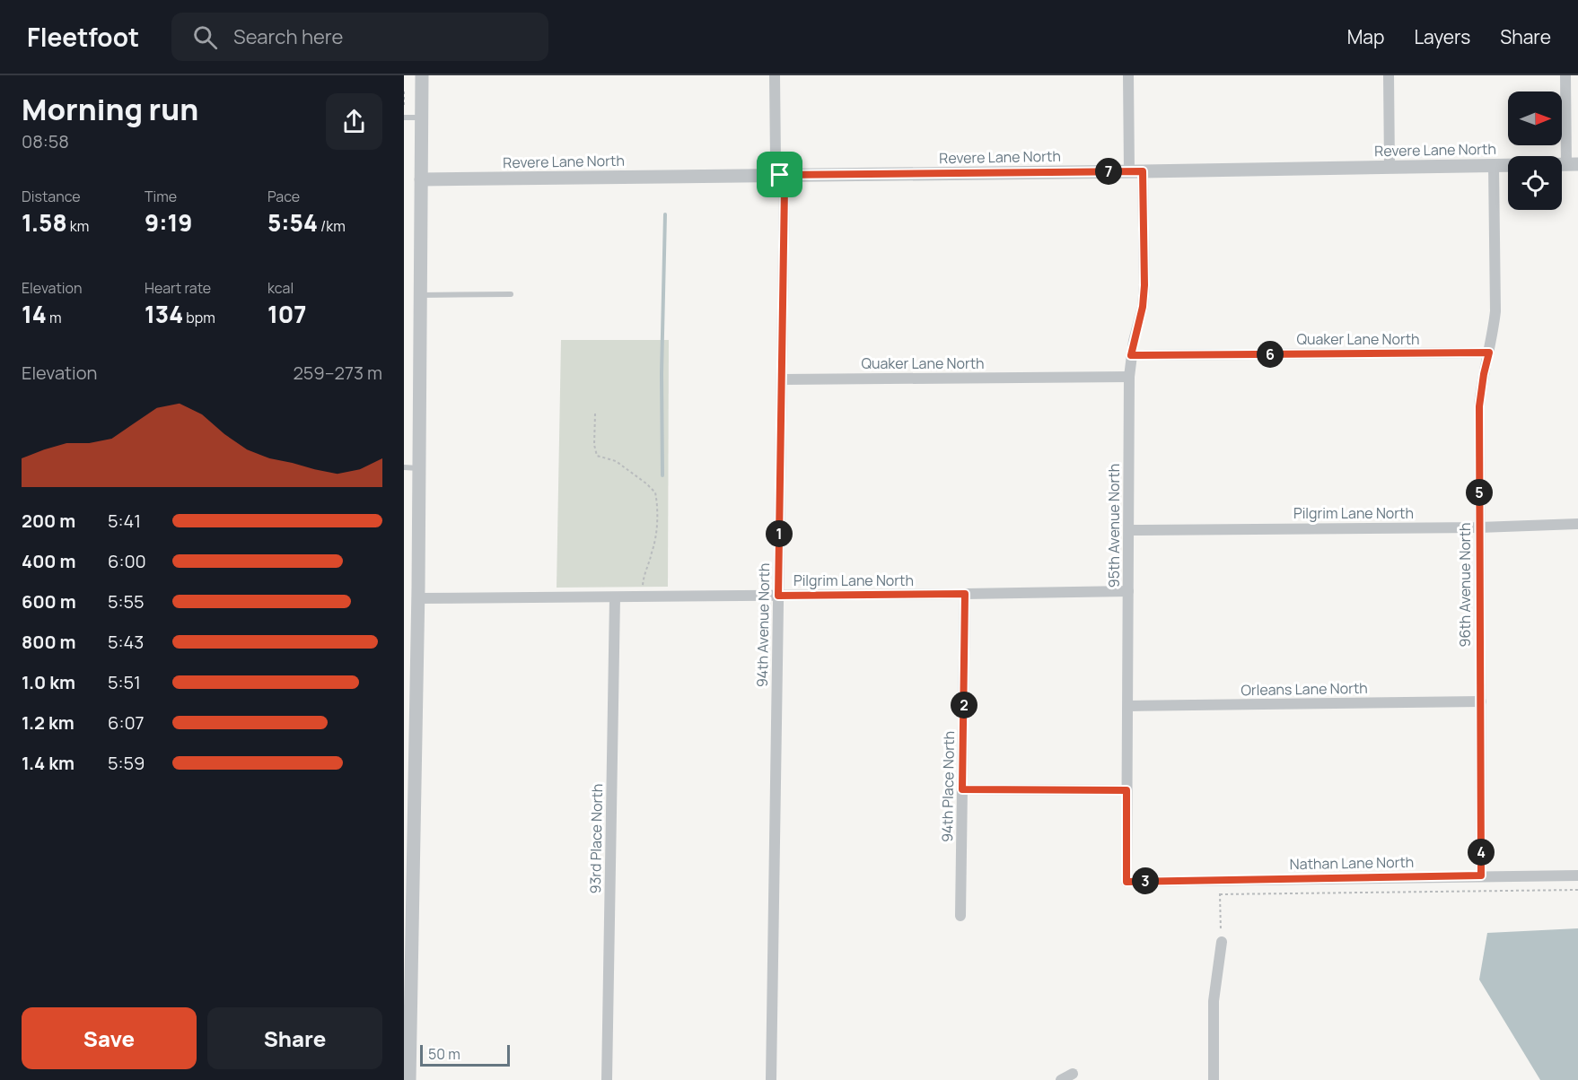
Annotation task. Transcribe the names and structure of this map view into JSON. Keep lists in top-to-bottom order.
{
  "streets": {
    "street": [
      "Revere Lane North",
      "Quaker Lane North",
      "Pilgrim Lane North",
      "95th Avenue North",
      "96th Avenue North",
      "94th Avenue North",
      "Orleans Lane North",
      "94th Place North",
      "93rd Place North",
      "Nathan Lane North"
    ]
  },
  "crossings": [
    ["Revere Lane North", "95th Avenue North"],
    ["Revere Lane North", "96th Avenue North"],
    ["Revere Lane North", "94th Avenue North"],
    ["Quaker Lane North", "95th Avenue North"],
    ["Quaker Lane North", "96th Avenue North"],
    ["Quaker Lane North", "94th Avenue North"],
    ["Pilgrim Lane North", "95th Avenue North"],
    ["Pilgrim Lane North", "96th Avenue North"],
    ["Pilgrim Lane North", "94th Avenue North"],
    ["Pilgrim Lane North", "94th Place North"],
    ["Pilgrim Lane North", "93rd Place North"],
    ["95th Avenue North", "Orleans Lane North"],
    ["95th Avenue North", "Nathan Lane North"],
    ["96th Avenue North", "Orleans Lane North"],
    ["96th Avenue North", "Nathan Lane North"]
  ],
  "scale_bar": "50 m",
  "north": "right",
  "page": {
    "header": "Fleetfoot",
    "search": "Search here",
    "nav": ["Map", "Layers", "Share"],
    "heading": ["Morning run", "08:58"],
    "pins": [
      "7",
      "6",
      "5",
      "1",
      "2",
      "4",
      "3"
    ],
    "stats": [
      ["Distance", "1.58 km"],
      ["Time", "9:19"],
      ["Pace", "5:54 /km"],
      ["Elevation", "14 m"],
      ["Heart rate", "134 bpm"],
      ["kcal", "107"]
    ],
    "chart": ["Elevation", "259–273 m"],
    "list": [
      {
        "name": "200 m",
        "note": "5:41"
      },
      {
        "name": "400 m",
        "note": "6:00"
      },
      {
        "name": "600 m",
        "note": "5:55"
      },
      {
        "name": "800 m",
        "note": "5:43"
      },
      {
        "name": "1.0 km",
        "note": "5:51"
      },
      {
        "name": "1.2 km",
        "note": "6:07"
      },
      {
        "name": "1.4 km",
        "note": "5:59"
      }
    ],
    "buttons": ["Save", "Share"],
    "scale": "50 m"
  }
}
